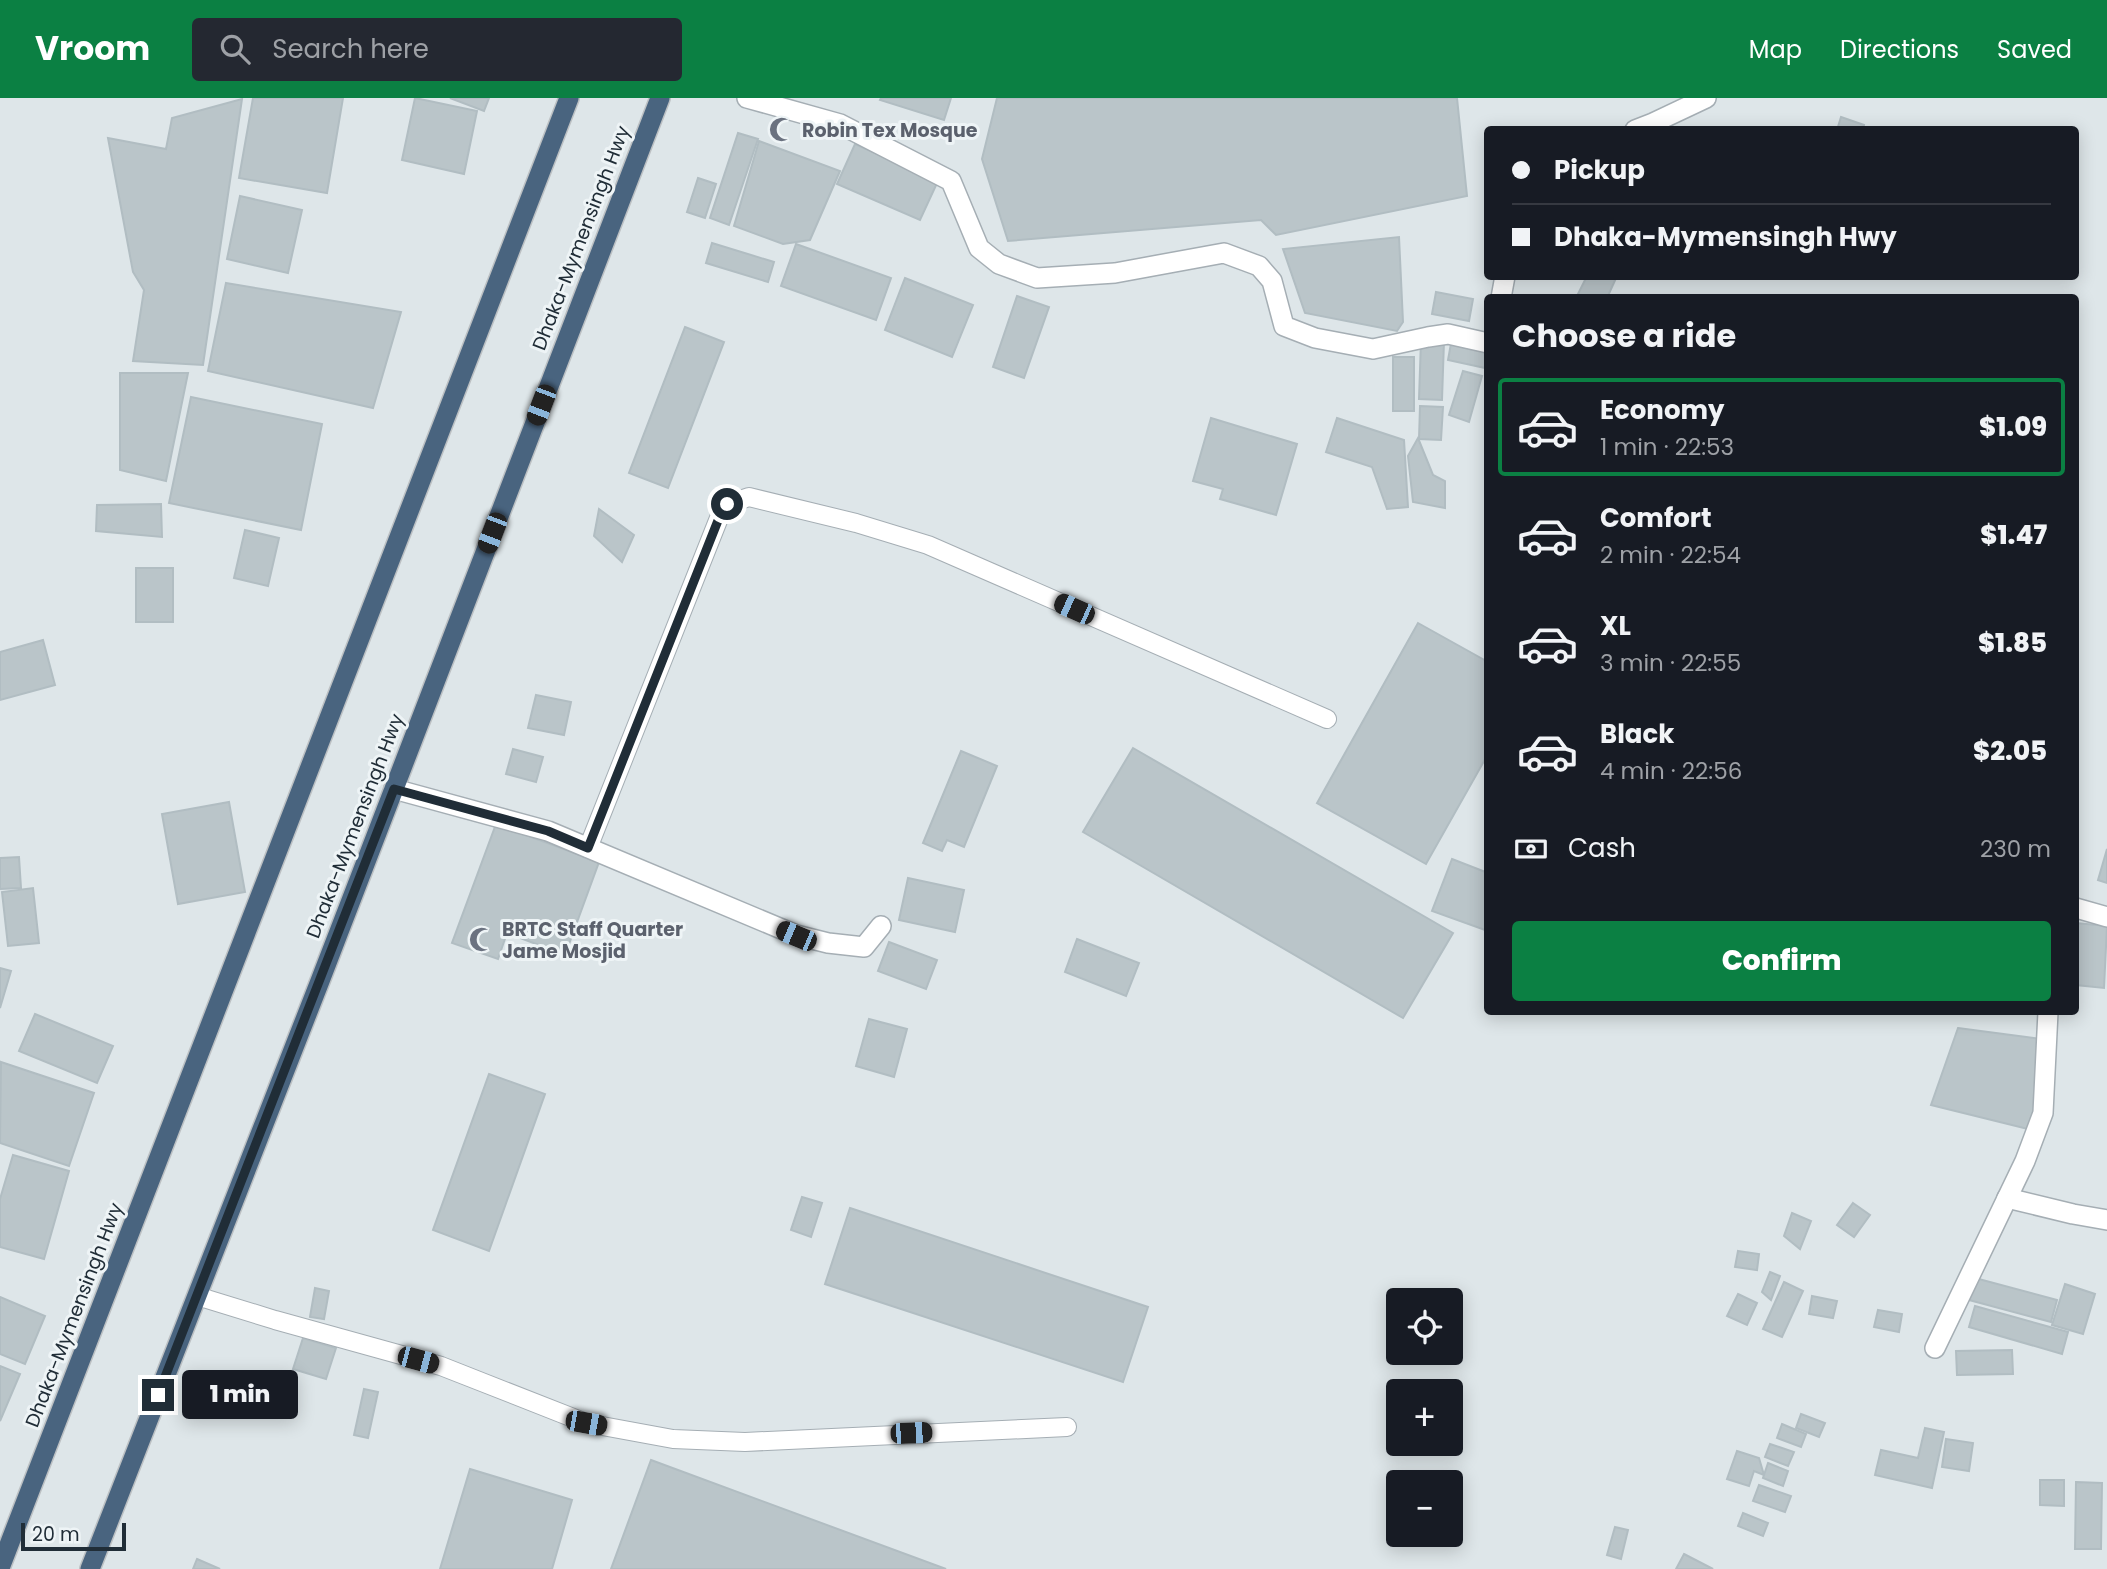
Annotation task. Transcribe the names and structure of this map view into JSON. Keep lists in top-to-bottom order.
{
  "streets": {
    "highway": ["Dhaka-Mymensingh Hwy"]
  },
  "places": {
    "mosque": ["Robin Tex Mosque", "BRTC Staff Quarter Jame Mosjid"]
  },
  "scale_bar": "20 m",
  "page": {
    "header": "Vroom",
    "search": "Search here",
    "nav": ["Map", "Directions", "Saved"],
    "banner": ["Pickup", "Dhaka-Mymensingh Hwy"],
    "heading": "Choose a ride",
    "list": [
      {
        "name": "Economy",
        "note": "1 min · 22:53",
        "value": "$1.09"
      },
      {
        "name": "Comfort",
        "note": "2 min · 22:54",
        "value": "$1.47"
      },
      {
        "name": "XL",
        "note": "3 min · 22:55",
        "value": "$1.85"
      },
      {
        "name": "Black",
        "note": "4 min · 22:56",
        "value": "$2.05"
      }
    ],
    "pay": ["Cash", "230 m"],
    "buttons": "Confirm",
    "map_buttons": ["+", "−"],
    "bubble": "1 min",
    "scale": "20 m"
  }
}
